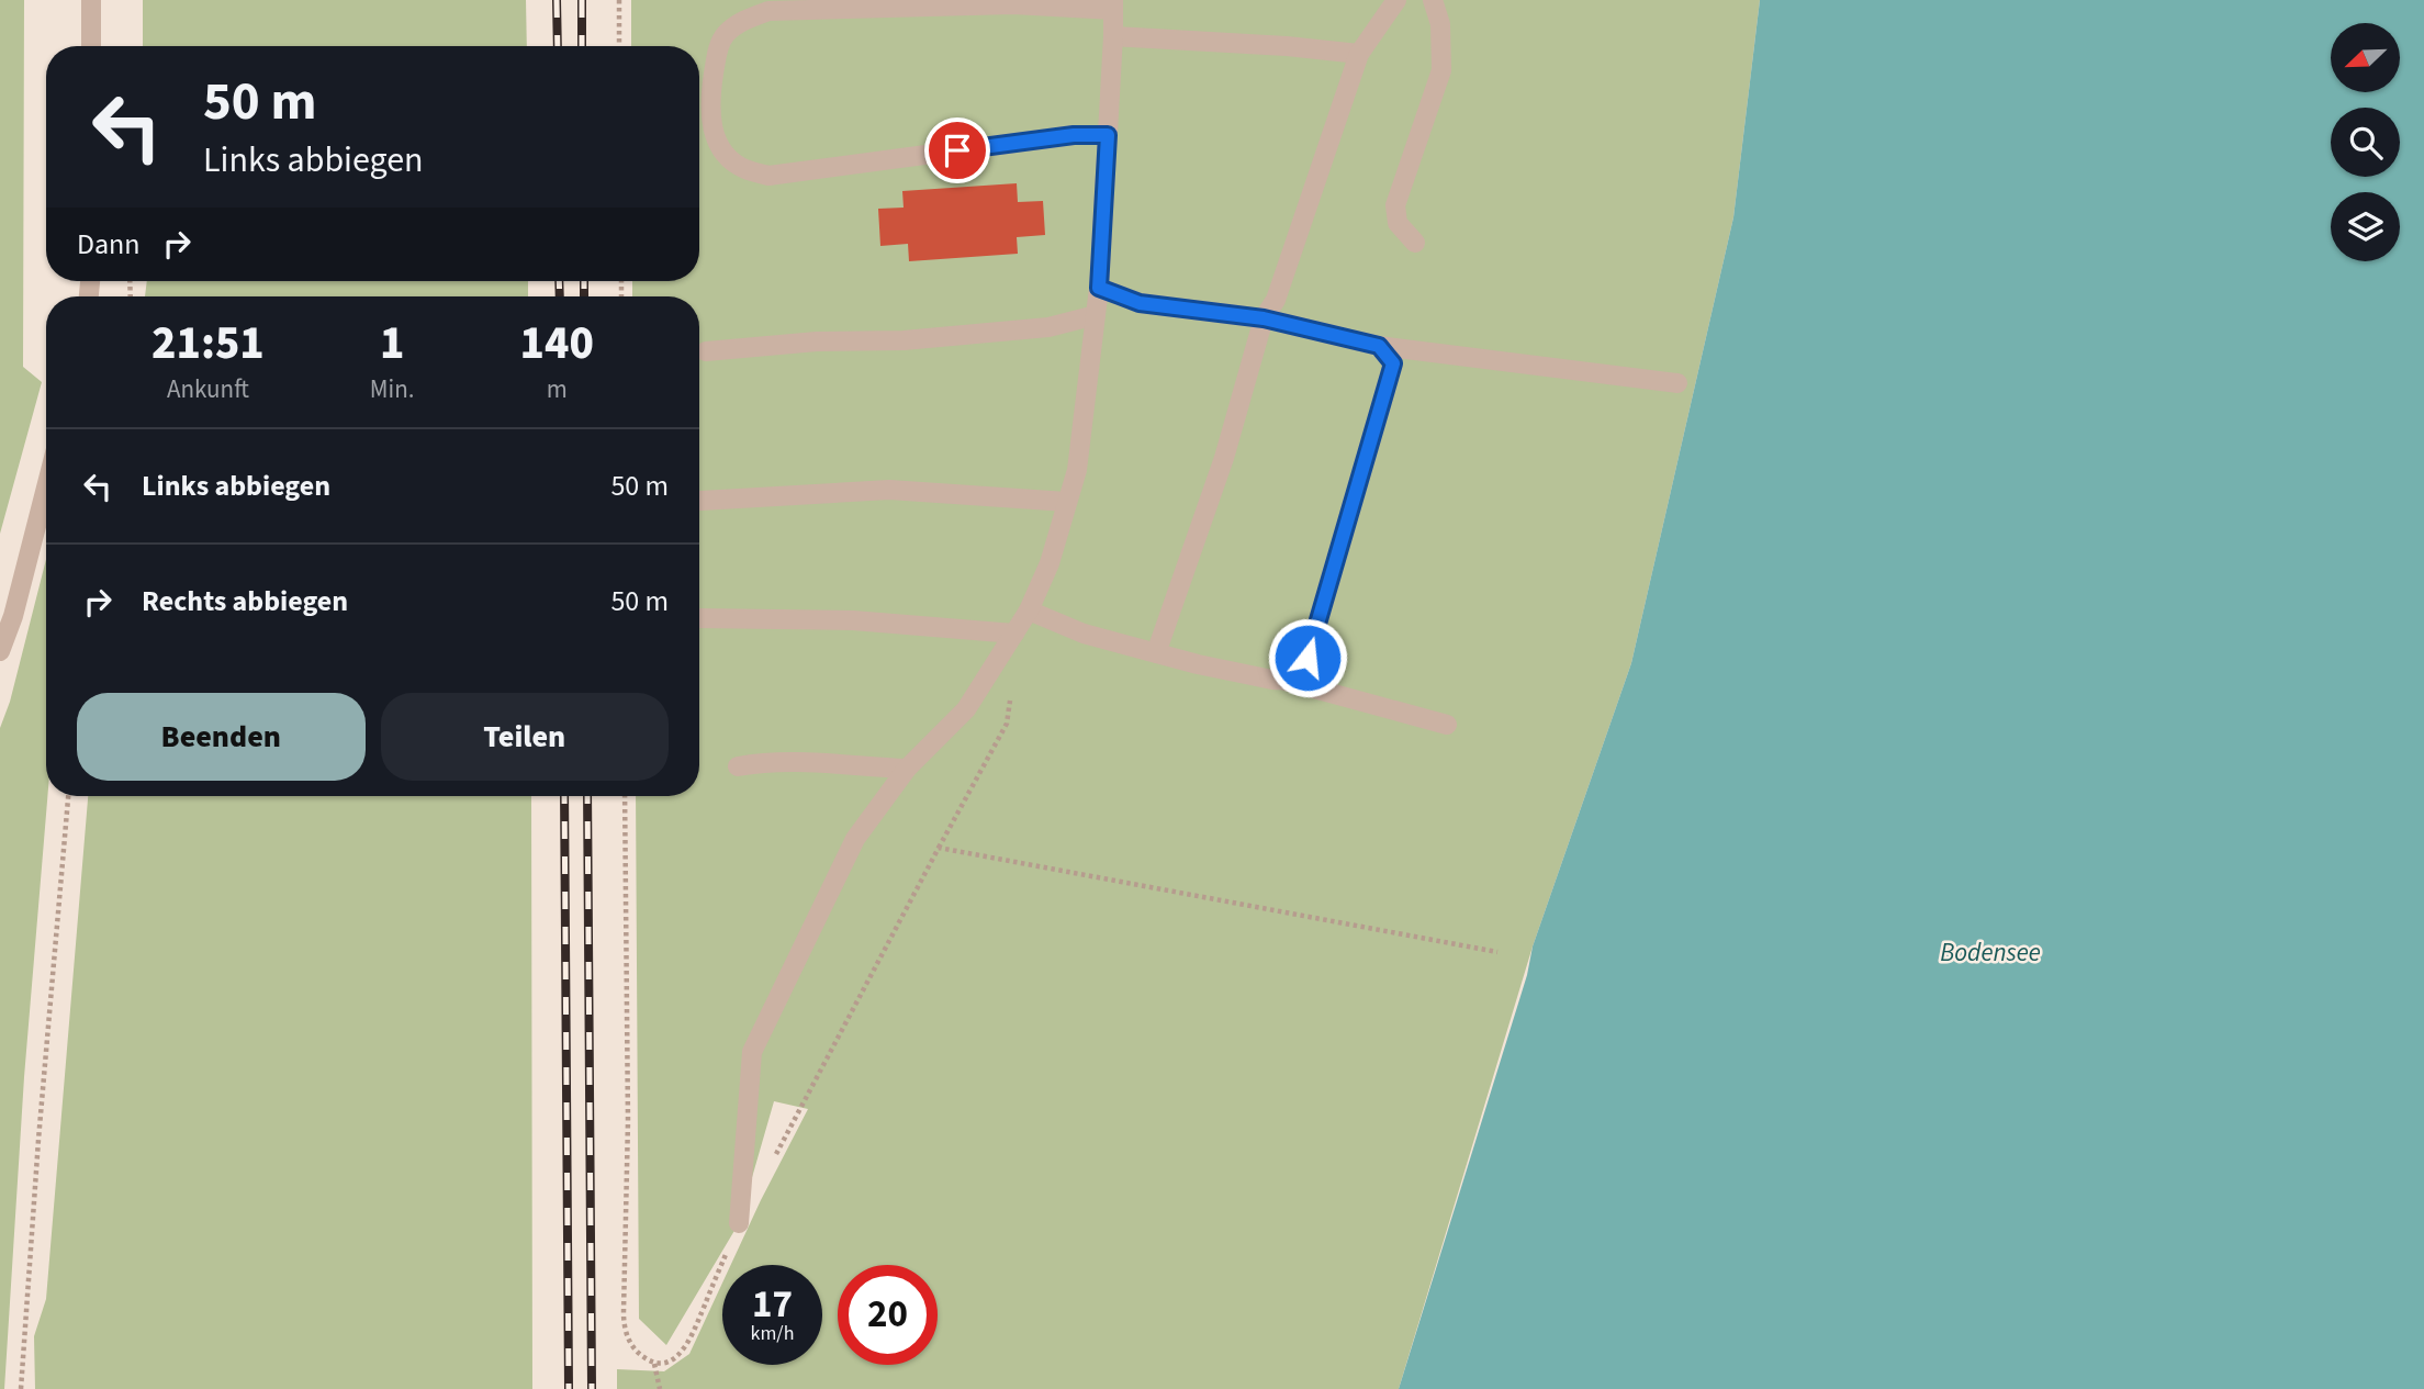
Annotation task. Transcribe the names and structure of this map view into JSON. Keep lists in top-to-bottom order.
{
  "water": ["Bodensee"],
  "north": "bottom left",
  "page": {
    "turn": ["50 m", "Links abbiegen"],
    "then": "Dann",
    "eta": [
      "21:51",
      "Ankunft",
      "1",
      "Min.",
      "140",
      "m"
    ],
    "list": [
      {
        "name": "Links abbiegen",
        "value": "50 m"
      },
      {
        "name": "Rechts abbiegen",
        "value": "50 m"
      }
    ],
    "buttons": ["Beenden", "Teilen"],
    "speed": "17 km/h",
    "limit": "20"
  }
}
